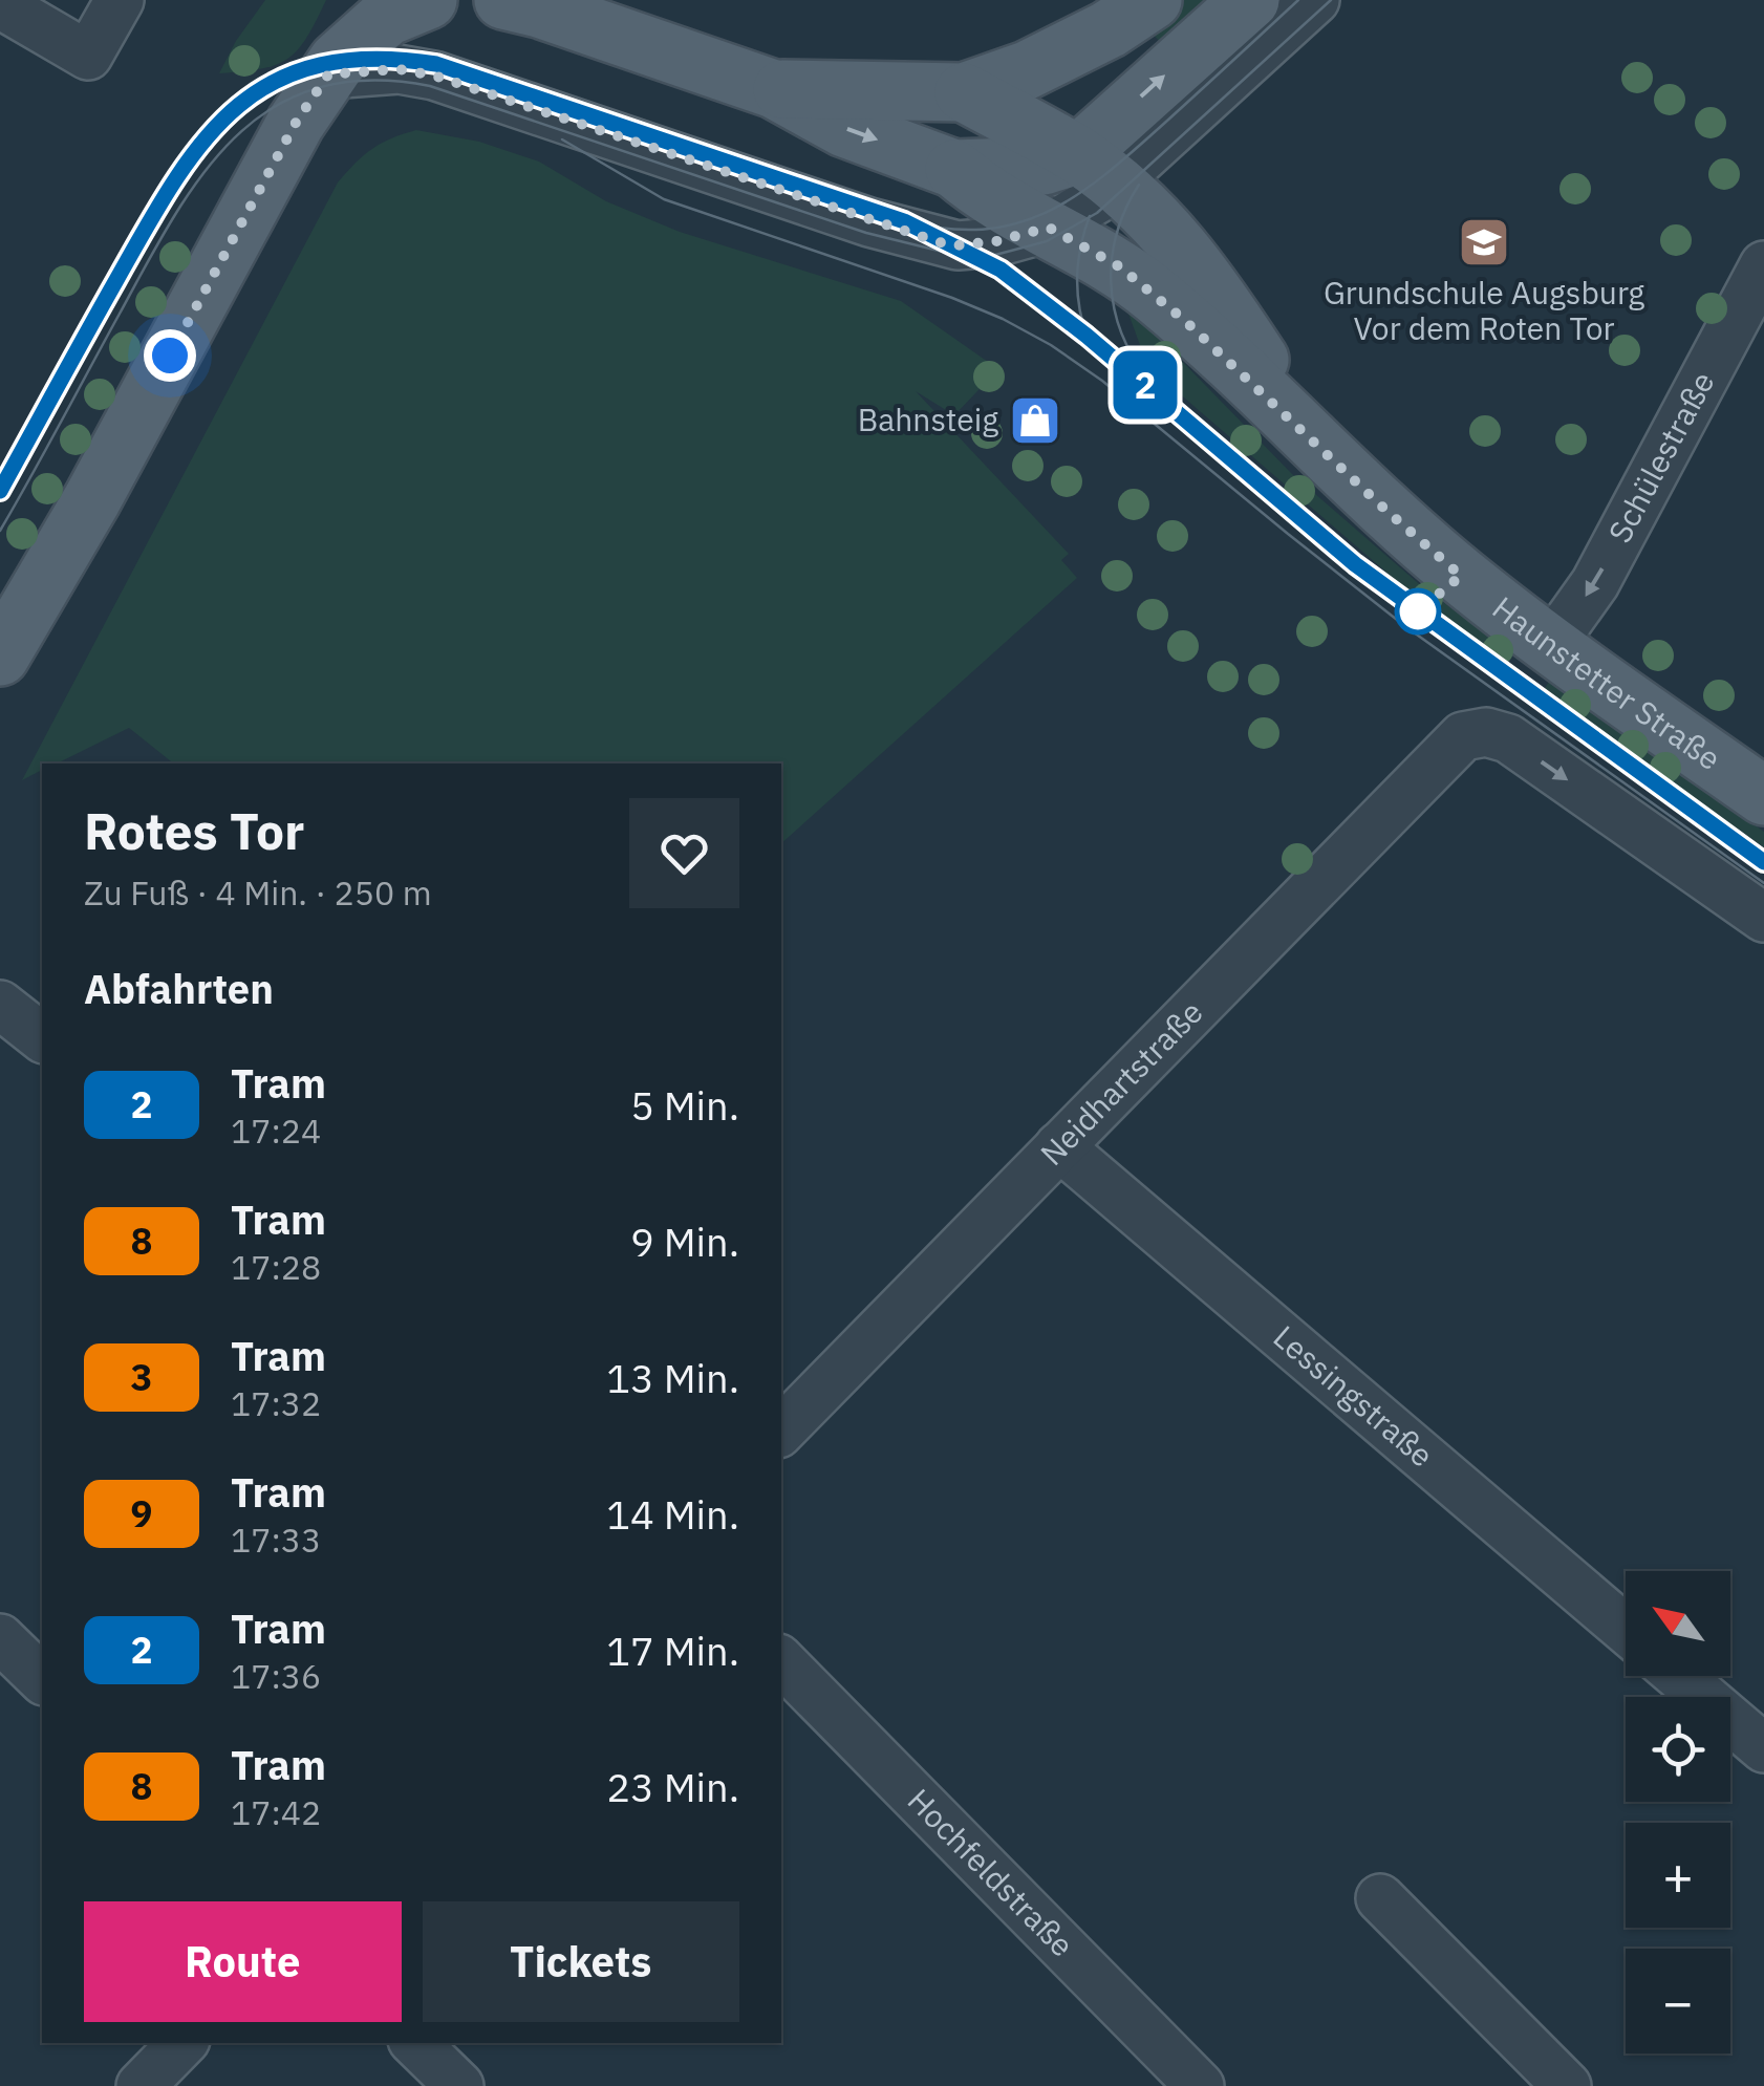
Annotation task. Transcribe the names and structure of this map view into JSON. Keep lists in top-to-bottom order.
{
  "streets": {
    "main road": ["Haunstetter Straße"],
    "street": [
      "Schülestraße",
      "Neidhartstraße",
      "Lessingstraße",
      "Hochfeldstraße"
    ]
  },
  "crossings": [
    ["Schülestraße", "Haunstetter Straße"],
    ["Neidhartstraße", "Lessingstraße"]
  ],
  "one_way": ["Schülestraße"],
  "places": {
    "school or university": ["Grundschule Augsburg Vor dem Roten Tor"],
    "shop": ["Bahnsteig"]
  },
  "lines": ["tram line 2"],
  "north": "top left",
  "page": {
    "on_map": "2",
    "heading": [
      ["Rotes Tor", "Zu Fuß · 4 Min. · 250 m"],
      "Abfahrten"
    ],
    "list": [
      {
        "mark": "2",
        "name": "Tram",
        "note": "17:24",
        "value": "5 Min."
      },
      {
        "mark": "8",
        "name": "Tram",
        "note": "17:28",
        "value": "9 Min."
      },
      {
        "mark": "3",
        "name": "Tram",
        "note": "17:32",
        "value": "13 Min."
      },
      {
        "mark": "9",
        "name": "Tram",
        "note": "17:33",
        "value": "14 Min."
      },
      {
        "mark": "2",
        "name": "Tram",
        "note": "17:36",
        "value": "17 Min."
      },
      {
        "mark": "8",
        "name": "Tram",
        "note": "17:42",
        "value": "23 Min."
      }
    ],
    "map_buttons": ["+", "−"],
    "buttons": ["Route", "Tickets"]
  }
}
